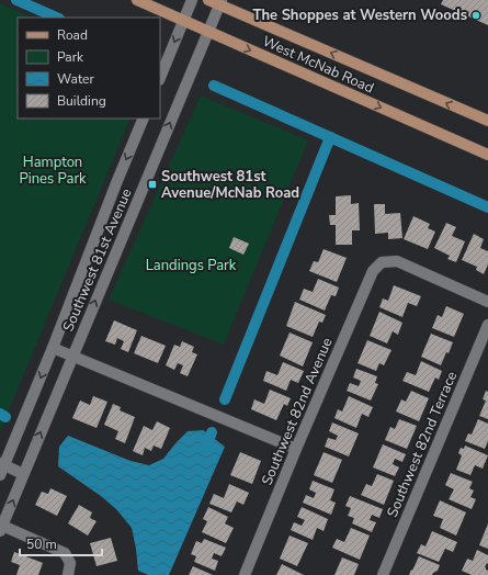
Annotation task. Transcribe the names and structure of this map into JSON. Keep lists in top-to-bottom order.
{
  "streets": {
    "main road": ["West McNab Road"],
    "street": ["Southwest 81st Avenue", "Southwest 82nd Avenue", "Southwest 82nd Terrace"]
  },
  "crossings": [
    ["West McNab Road", "Southwest 81st Avenue"]
  ],
  "parks": ["Hampton Pines Park", "Landings Park"],
  "places": {
    "other": ["The Shoppes at Western Woods"],
    "transit": ["Southwest 81st Avenue/McNab Road"]
  },
  "legend": [
    "Road",
    "Park",
    "Water",
    "Building"
  ],
  "scale_bar": "50 m"
}
